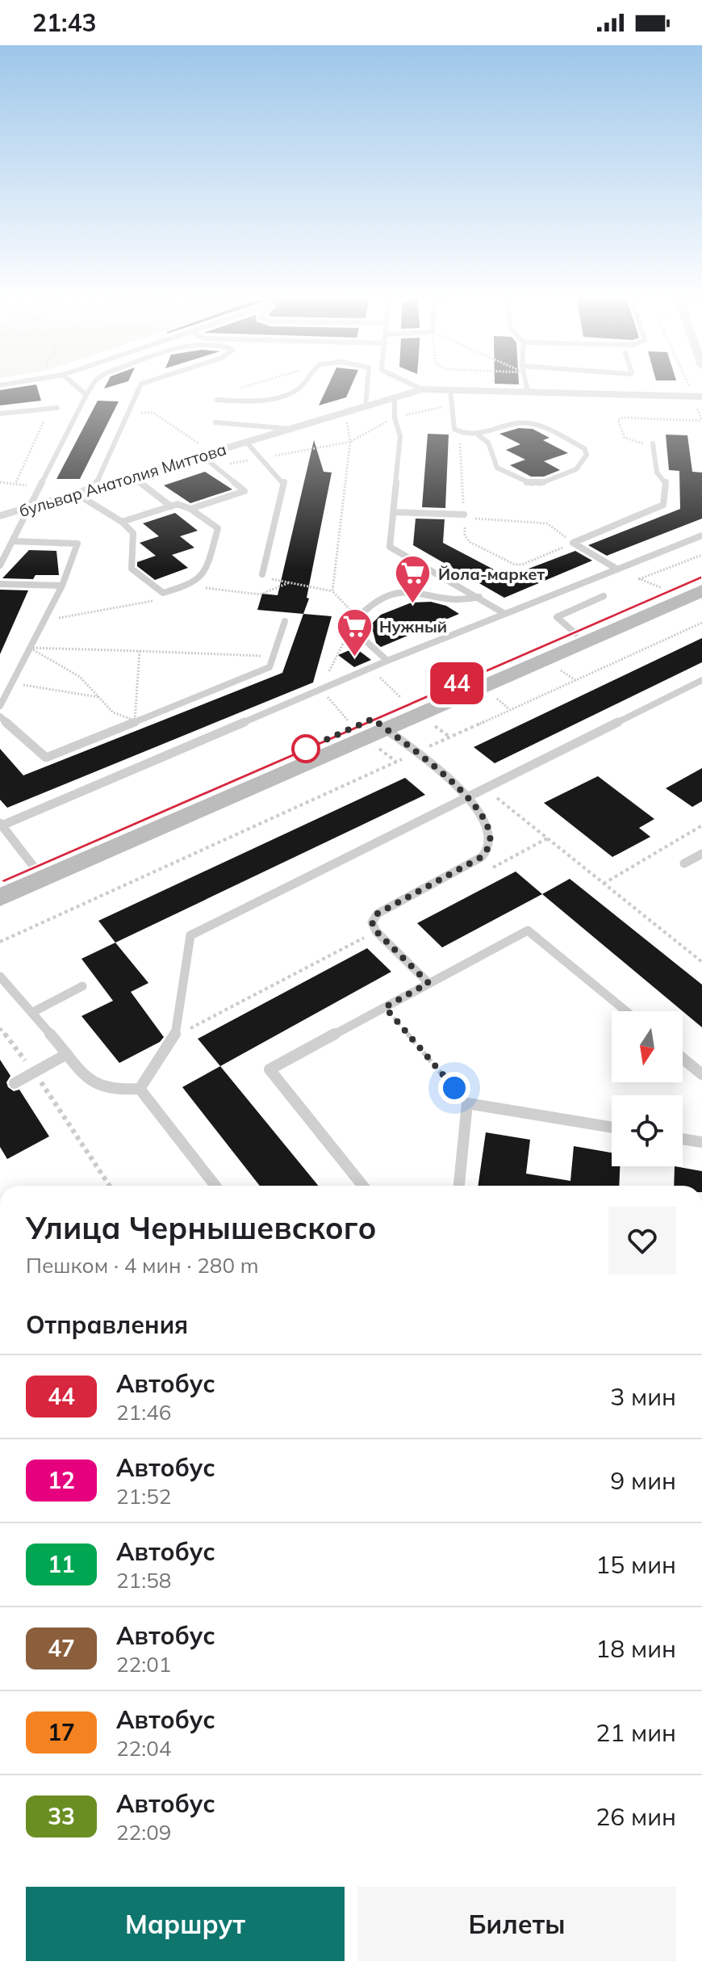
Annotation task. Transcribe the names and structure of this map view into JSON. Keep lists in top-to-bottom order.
{
  "streets": {
    "street": ["бульвар Анатолия Миттова"]
  },
  "places": {
    "supermarket": ["Йола-маркет", "Нужный"]
  },
  "lines": ["bus line 44"],
  "north": "bottom",
  "page": {
    "status": "21:43",
    "on_map": "44",
    "heading": [
      ["Улица Чернышевского", "Пешком · 4 мин · 280 m"],
      "Отправления"
    ],
    "list": [
      {
        "mark": "44",
        "name": "Автобус",
        "note": "21:46",
        "value": "3 мин"
      },
      {
        "mark": "12",
        "name": "Автобус",
        "note": "21:52",
        "value": "9 мин"
      },
      {
        "mark": "11",
        "name": "Автобус",
        "note": "21:58",
        "value": "15 мин"
      },
      {
        "mark": "47",
        "name": "Автобус",
        "note": "22:01",
        "value": "18 мин"
      },
      {
        "mark": "17",
        "name": "Автобус",
        "note": "22:04",
        "value": "21 мин"
      },
      {
        "mark": "33",
        "name": "Автобус",
        "note": "22:09",
        "value": "26 мин"
      }
    ],
    "buttons": ["Маршрут", "Билеты"]
  }
}
